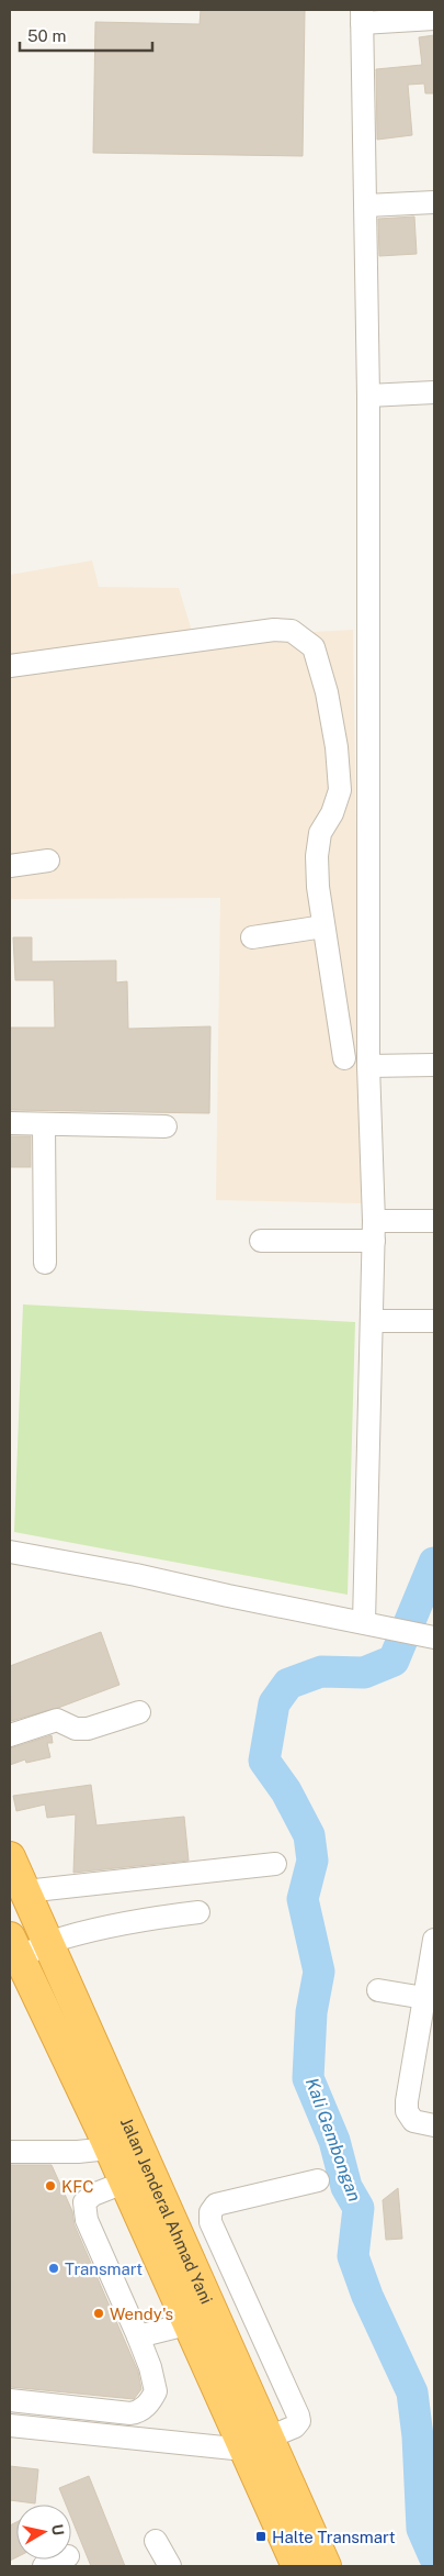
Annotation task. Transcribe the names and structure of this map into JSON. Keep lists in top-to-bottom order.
{
  "streets": {
    "highway": ["Jalan Jenderal Ahmad Yani"]
  },
  "water": ["Kali Gembongan"],
  "places": {
    "other": ["KFC", "Transmart", "Wendy's"],
    "transit": ["Halte Transmart"]
  },
  "scale_bar": "50 m",
  "north": "right"
}
